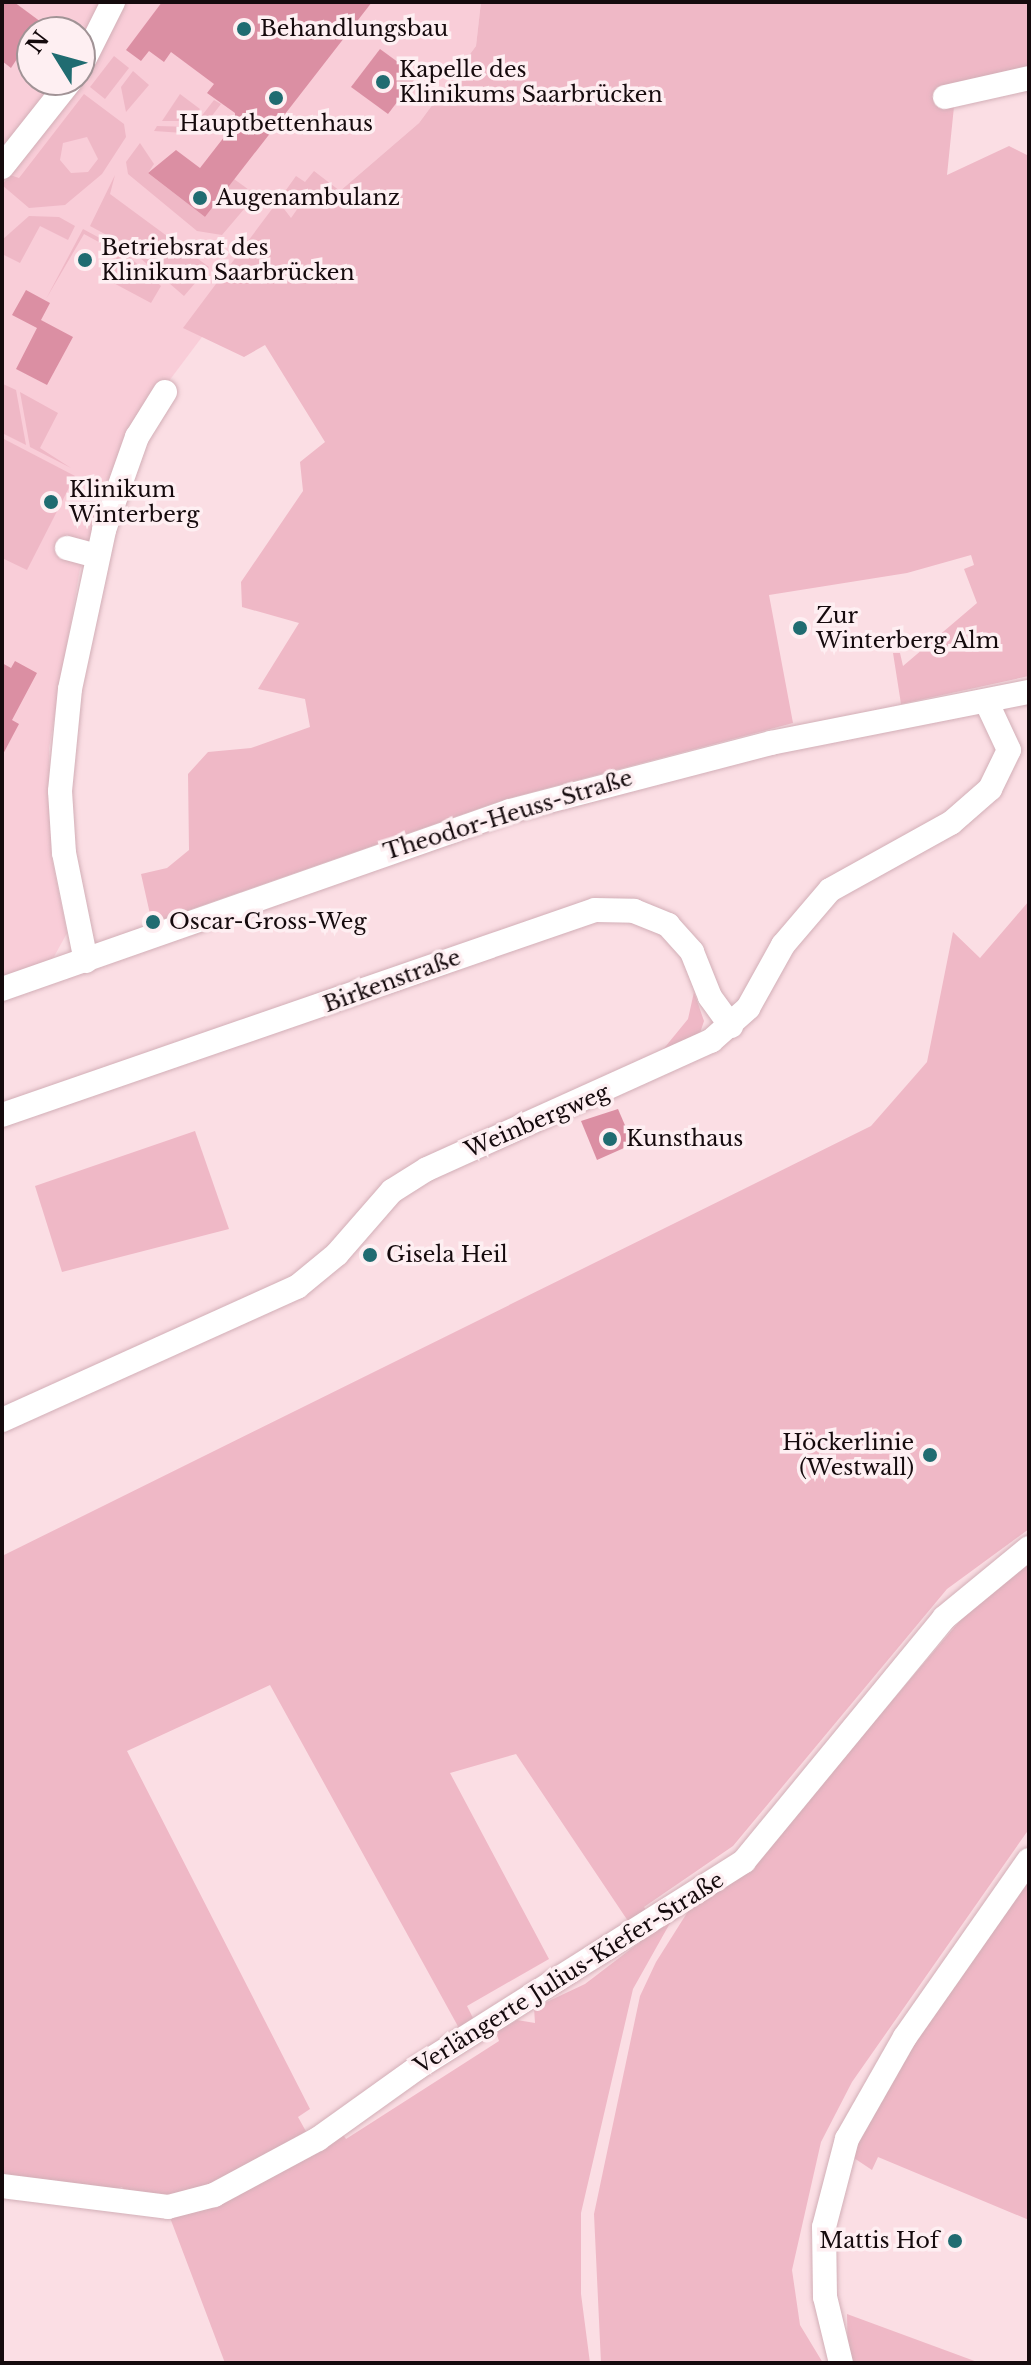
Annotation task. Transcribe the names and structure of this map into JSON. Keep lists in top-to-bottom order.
{
  "streets": {
    "street": [
      "Theodor-Heuss-Straße",
      "Birkenstraße",
      "Weinbergweg",
      "Verlängerte Julius-Kiefer-Straße"
    ]
  },
  "crossings": [
    ["Theodor-Heuss-Straße", "Weinbergweg"],
    ["Birkenstraße", "Weinbergweg"]
  ],
  "places": [
    "Behandlungsbau",
    "Kapelle des Klinikums Saarbrücken",
    "Hauptbettenhaus",
    "Augenambulanz",
    "Betriebsrat des Klinikum Saarbrücken",
    "Klinikum Winterberg",
    "Zur Winterberg Alm",
    "Oscar-Gross-Weg",
    "Kunsthaus",
    "Gisela Heil",
    "Höckerlinie (Westwall)",
    "Mattis Hof"
  ],
  "north": "top left"
}
